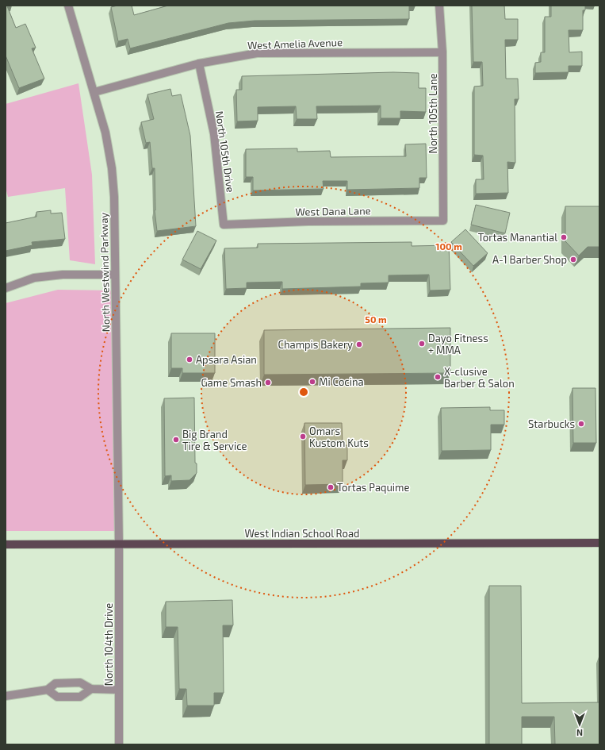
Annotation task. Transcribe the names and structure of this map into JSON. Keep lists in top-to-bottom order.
{
  "streets": {
    "main road": ["West Indian School Road"],
    "street": [
      "West Amelia Avenue",
      "North 105th Lane",
      "North 105th Drive",
      "West Dana Lane",
      "North Westwind Parkway",
      "North 104th Drive"
    ]
  },
  "crossings": [
    ["West Amelia Avenue", "North 105th Lane"],
    ["West Amelia Avenue", "North 105th Drive"],
    ["West Amelia Avenue", "North Westwind Parkway"],
    ["North 105th Lane", "West Dana Lane"],
    ["North 105th Drive", "West Dana Lane"],
    ["North Westwind Parkway", "West Indian School Road"],
    ["North Westwind Parkway", "North 104th Drive"],
    ["West Indian School Road", "North 104th Drive"]
  ],
  "places": [
    "Tortas Manantial",
    "A-1 Barber Shop",
    "Dayo Fitness + MMA",
    "Champis Bakery",
    "Apsara Asian",
    "X-clusive Barber & Salon",
    "Mi Cocina",
    "Game Smash",
    "Starbucks",
    "Omars Kustom Kuts",
    "Big Brand Tire & Service",
    "Tortas Paquime"
  ],
  "north": "bottom",
  "rings": ["100 m", "50 m"]
}
